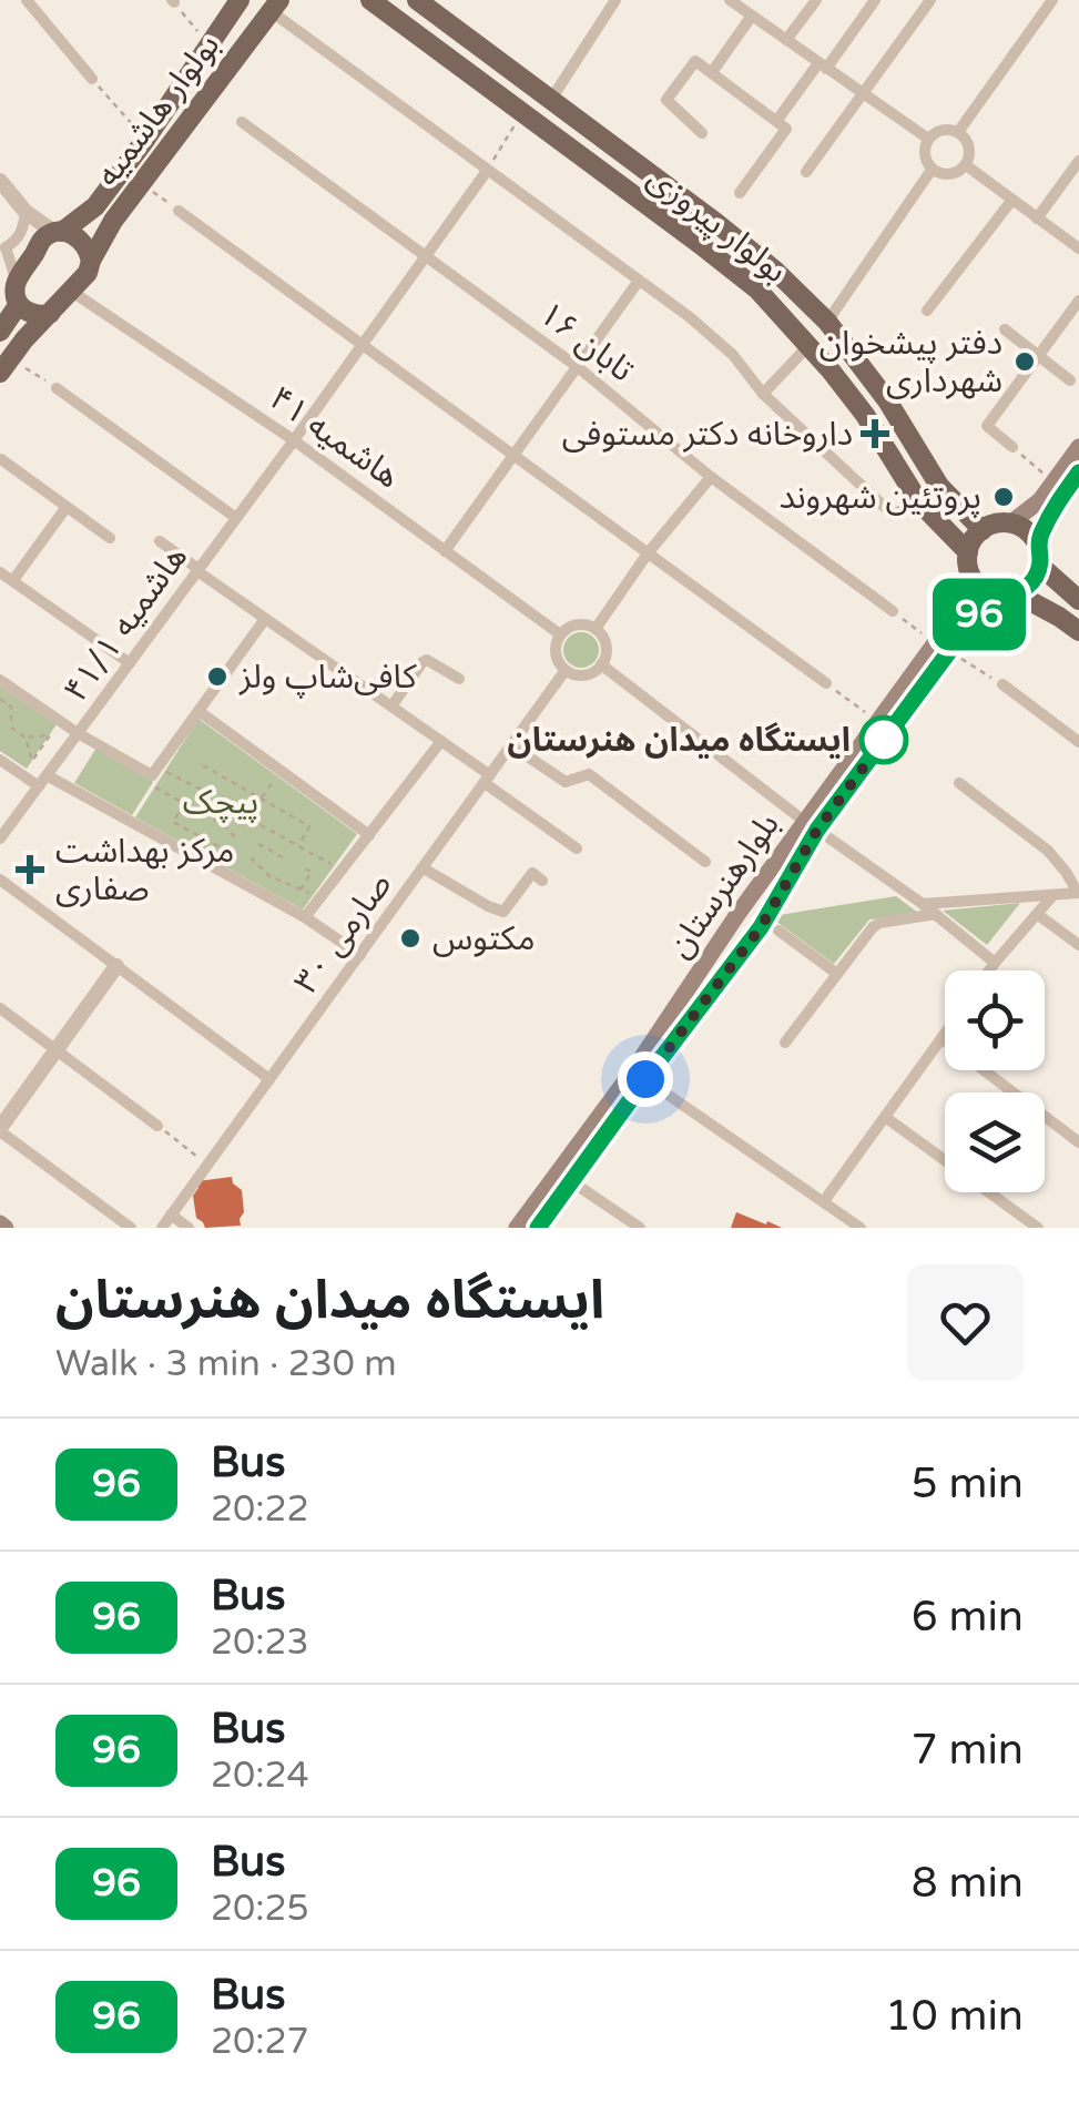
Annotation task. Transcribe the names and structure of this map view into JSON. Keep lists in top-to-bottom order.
{
  "streets": {
    "main road": ["بولوار هاشمیه", "بولوار پیروزی", "بلوارهنرستان"],
    "street": [
      "تابان ۱۶",
      "هاشمیه ۴۱",
      "هاشمیه ۴۱/۱",
      "صارمی ۳۰"
    ]
  },
  "crossings": [
    ["بولوار هاشمیه", "هاشمیه ۴۱"],
    ["بولوار پیروزی", "بلوارهنرستان"],
    ["تابان ۱۶", "هاشمیه ۴۱/۱"],
    ["هاشمیه ۴۱", "هاشمیه ۴۱/۱"],
    ["هاشمیه ۴۱", "صارمی ۳۰"]
  ],
  "parks": ["پیچک"],
  "places": {
    "other": [
      "دفتر پیشخوان شهرداری",
      "پروتئین شهروند",
      "کافی‌شاپ ولز",
      "ایستگاه میدان هنرستان",
      "مکتوس"
    ],
    "health": ["داروخانه دکتر مستوفی", "مرکز بهداشت صفاری"]
  },
  "lines": ["bus line 96"],
  "page": {
    "on_map": "96",
    "heading": ["ایستگاه میدان هنرستان", "Walk · 3 min · 230 m"],
    "list": [
      {
        "mark": "96",
        "name": "Bus",
        "note": "20:22",
        "value": "5 min"
      },
      {
        "mark": "96",
        "name": "Bus",
        "note": "20:23",
        "value": "6 min"
      },
      {
        "mark": "96",
        "name": "Bus",
        "note": "20:24",
        "value": "7 min"
      },
      {
        "mark": "96",
        "name": "Bus",
        "note": "20:25",
        "value": "8 min"
      },
      {
        "mark": "96",
        "name": "Bus",
        "note": "20:27",
        "value": "10 min"
      }
    ]
  }
}
